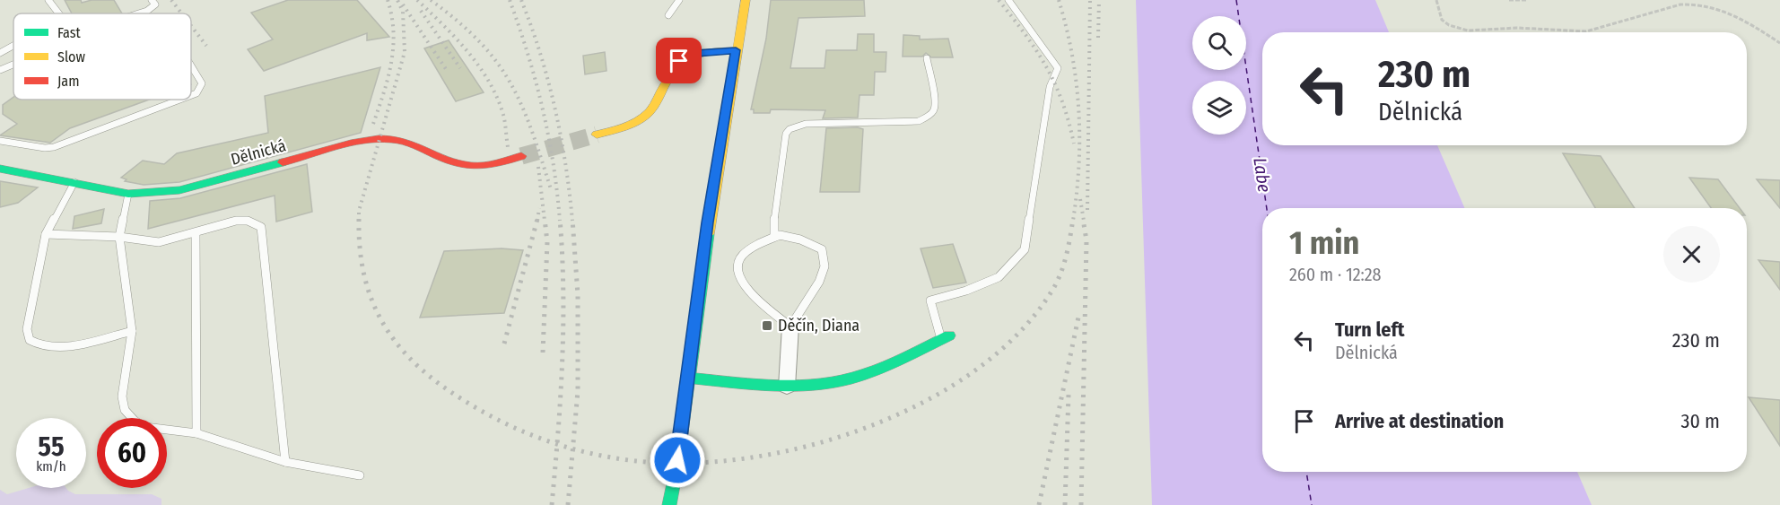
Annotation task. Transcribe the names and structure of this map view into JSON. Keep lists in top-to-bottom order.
{
  "streets": {
    "street": ["Dělnická"]
  },
  "water": ["Labe"],
  "places": {
    "transit": ["Děčín, Diana"]
  },
  "legend": ["Fast", "Slow", "Jam"],
  "page": {
    "turn": ["230 m", "Dělnická"],
    "heading": ["1 min", "260 m · 12:28"],
    "list": [
      {
        "name": "Turn left",
        "note": "Dělnická",
        "value": "230 m"
      },
      {
        "name": "Arrive at destination",
        "value": "30 m"
      }
    ],
    "speed": "55 km/h",
    "limit": "60"
  }
}
